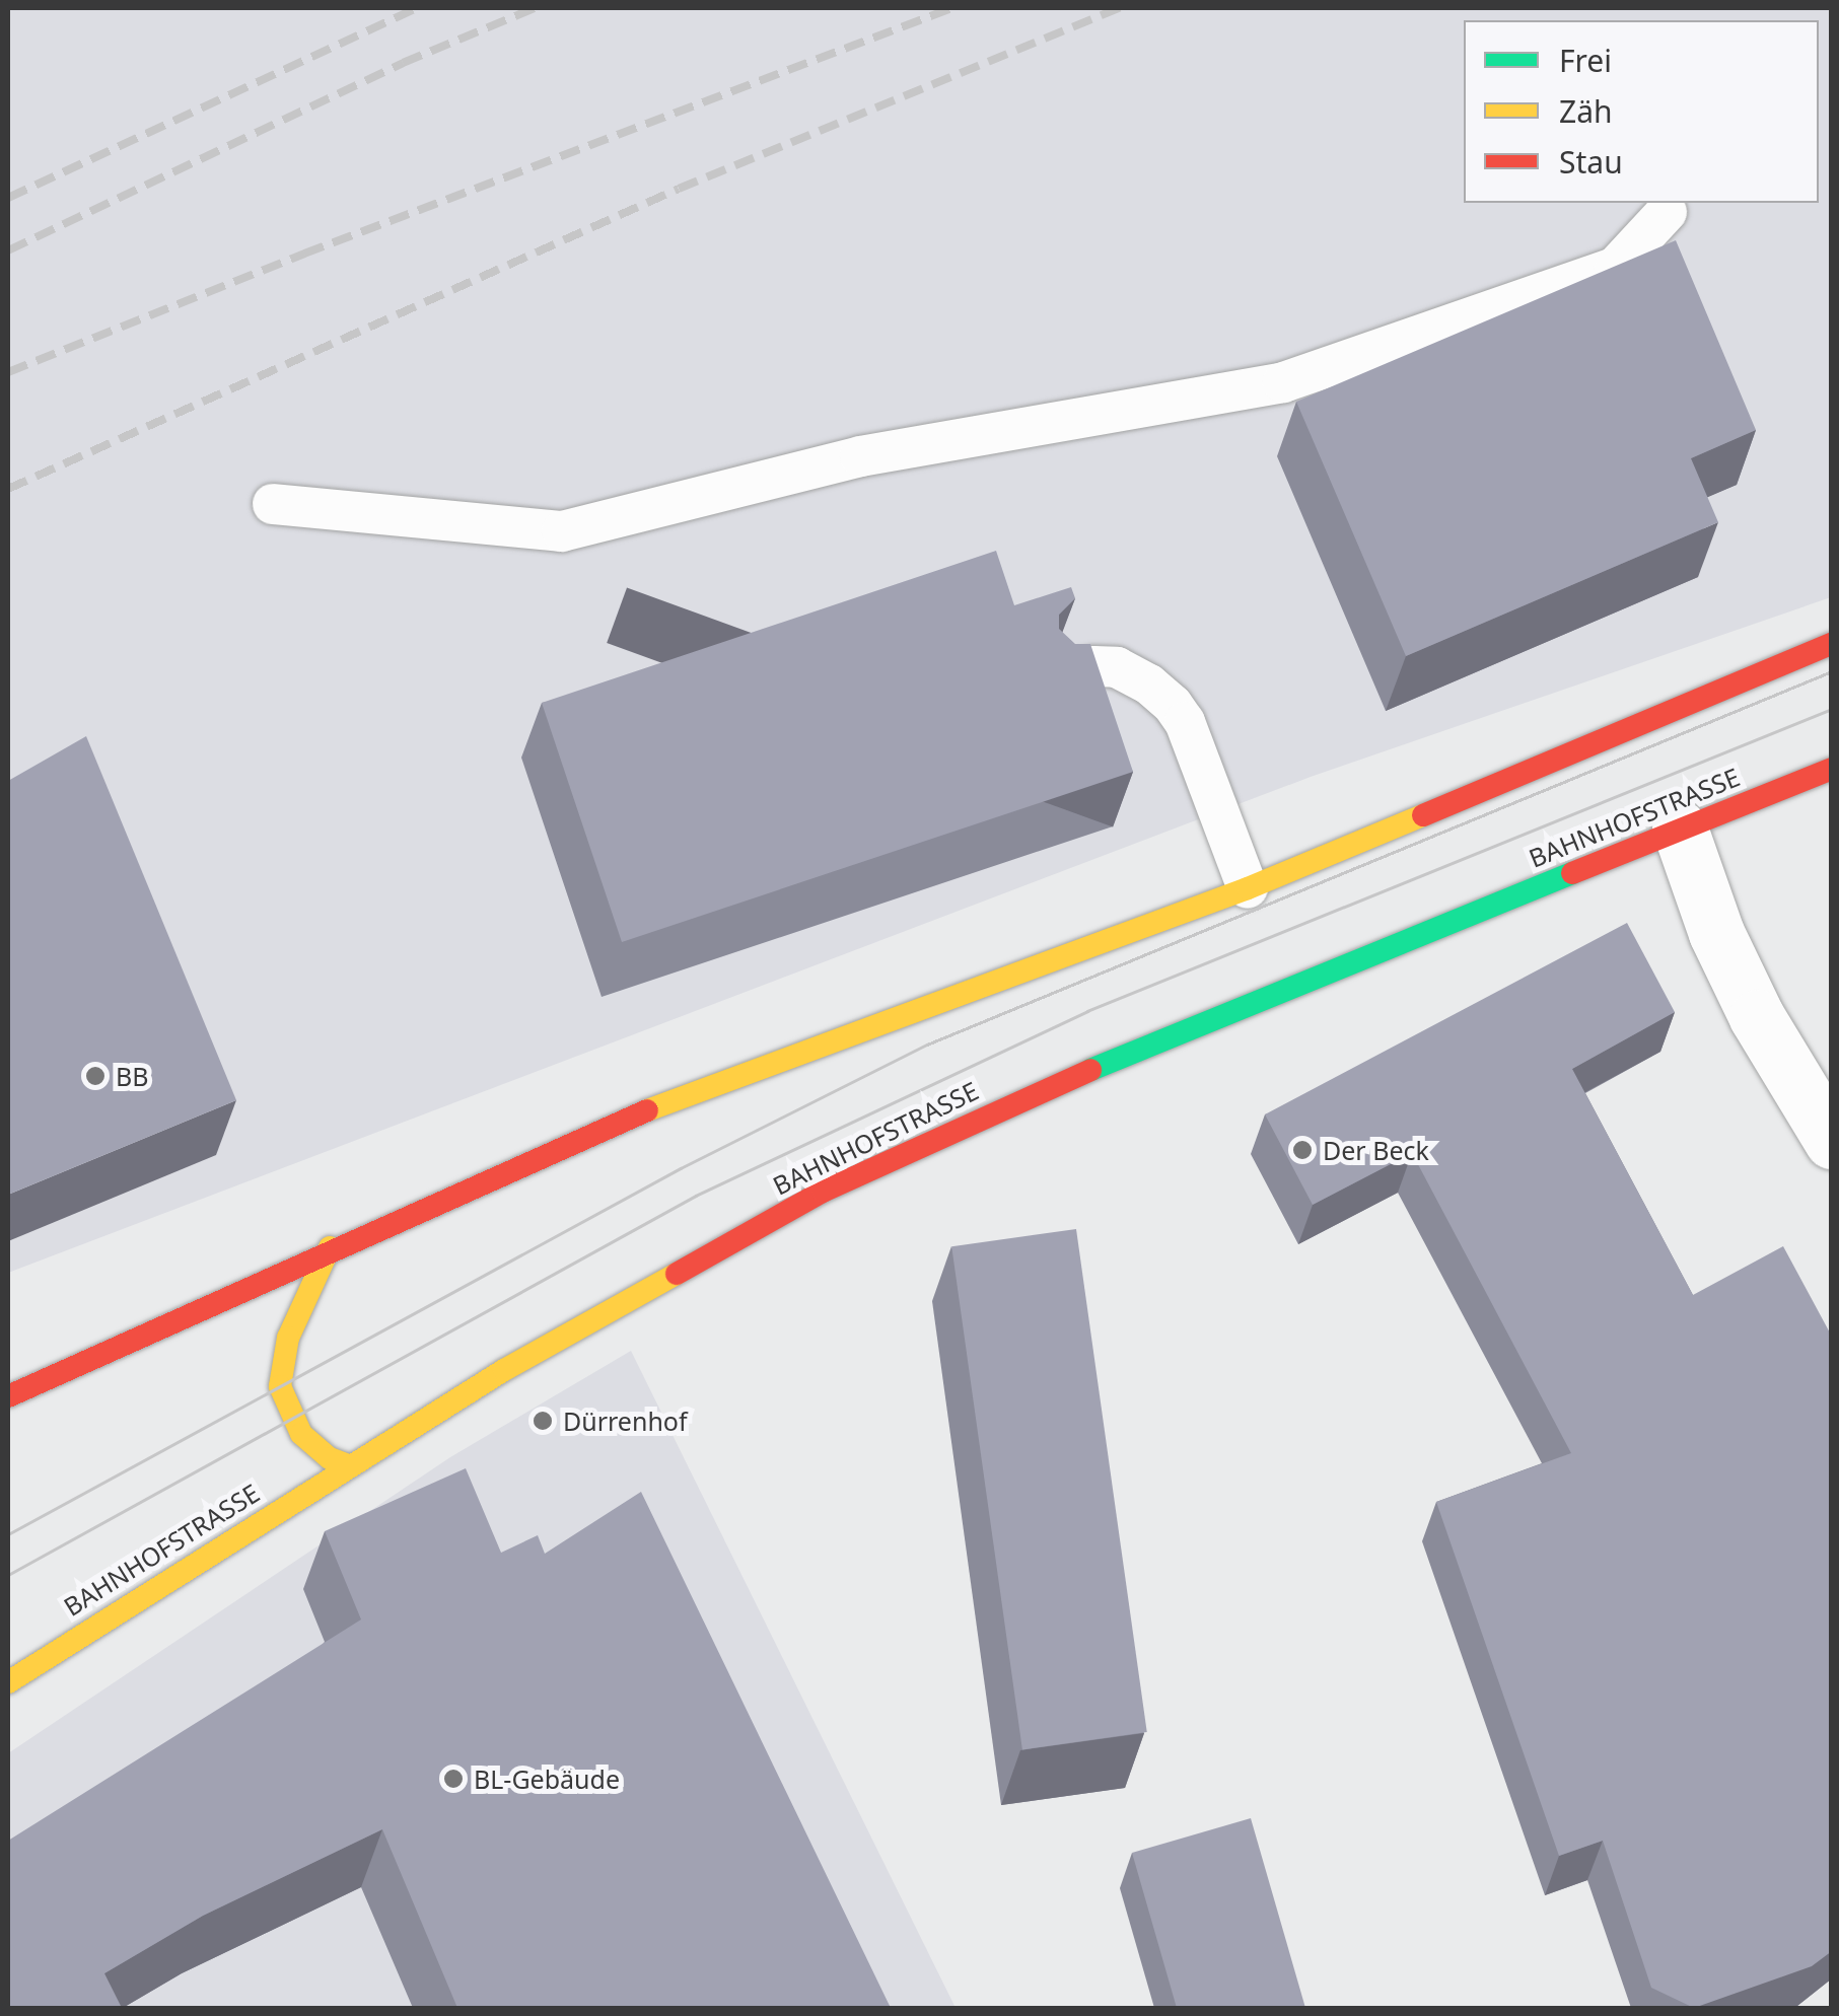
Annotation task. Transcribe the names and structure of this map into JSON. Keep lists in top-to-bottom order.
{
  "streets": {
    "main road": ["BAHNHOFSTRASSE"]
  },
  "places": [
    "BB",
    "Der Beck",
    "Dürrenhof",
    "BL-Gebäude"
  ],
  "legend": ["Frei", "Zäh", "Stau"]
}
